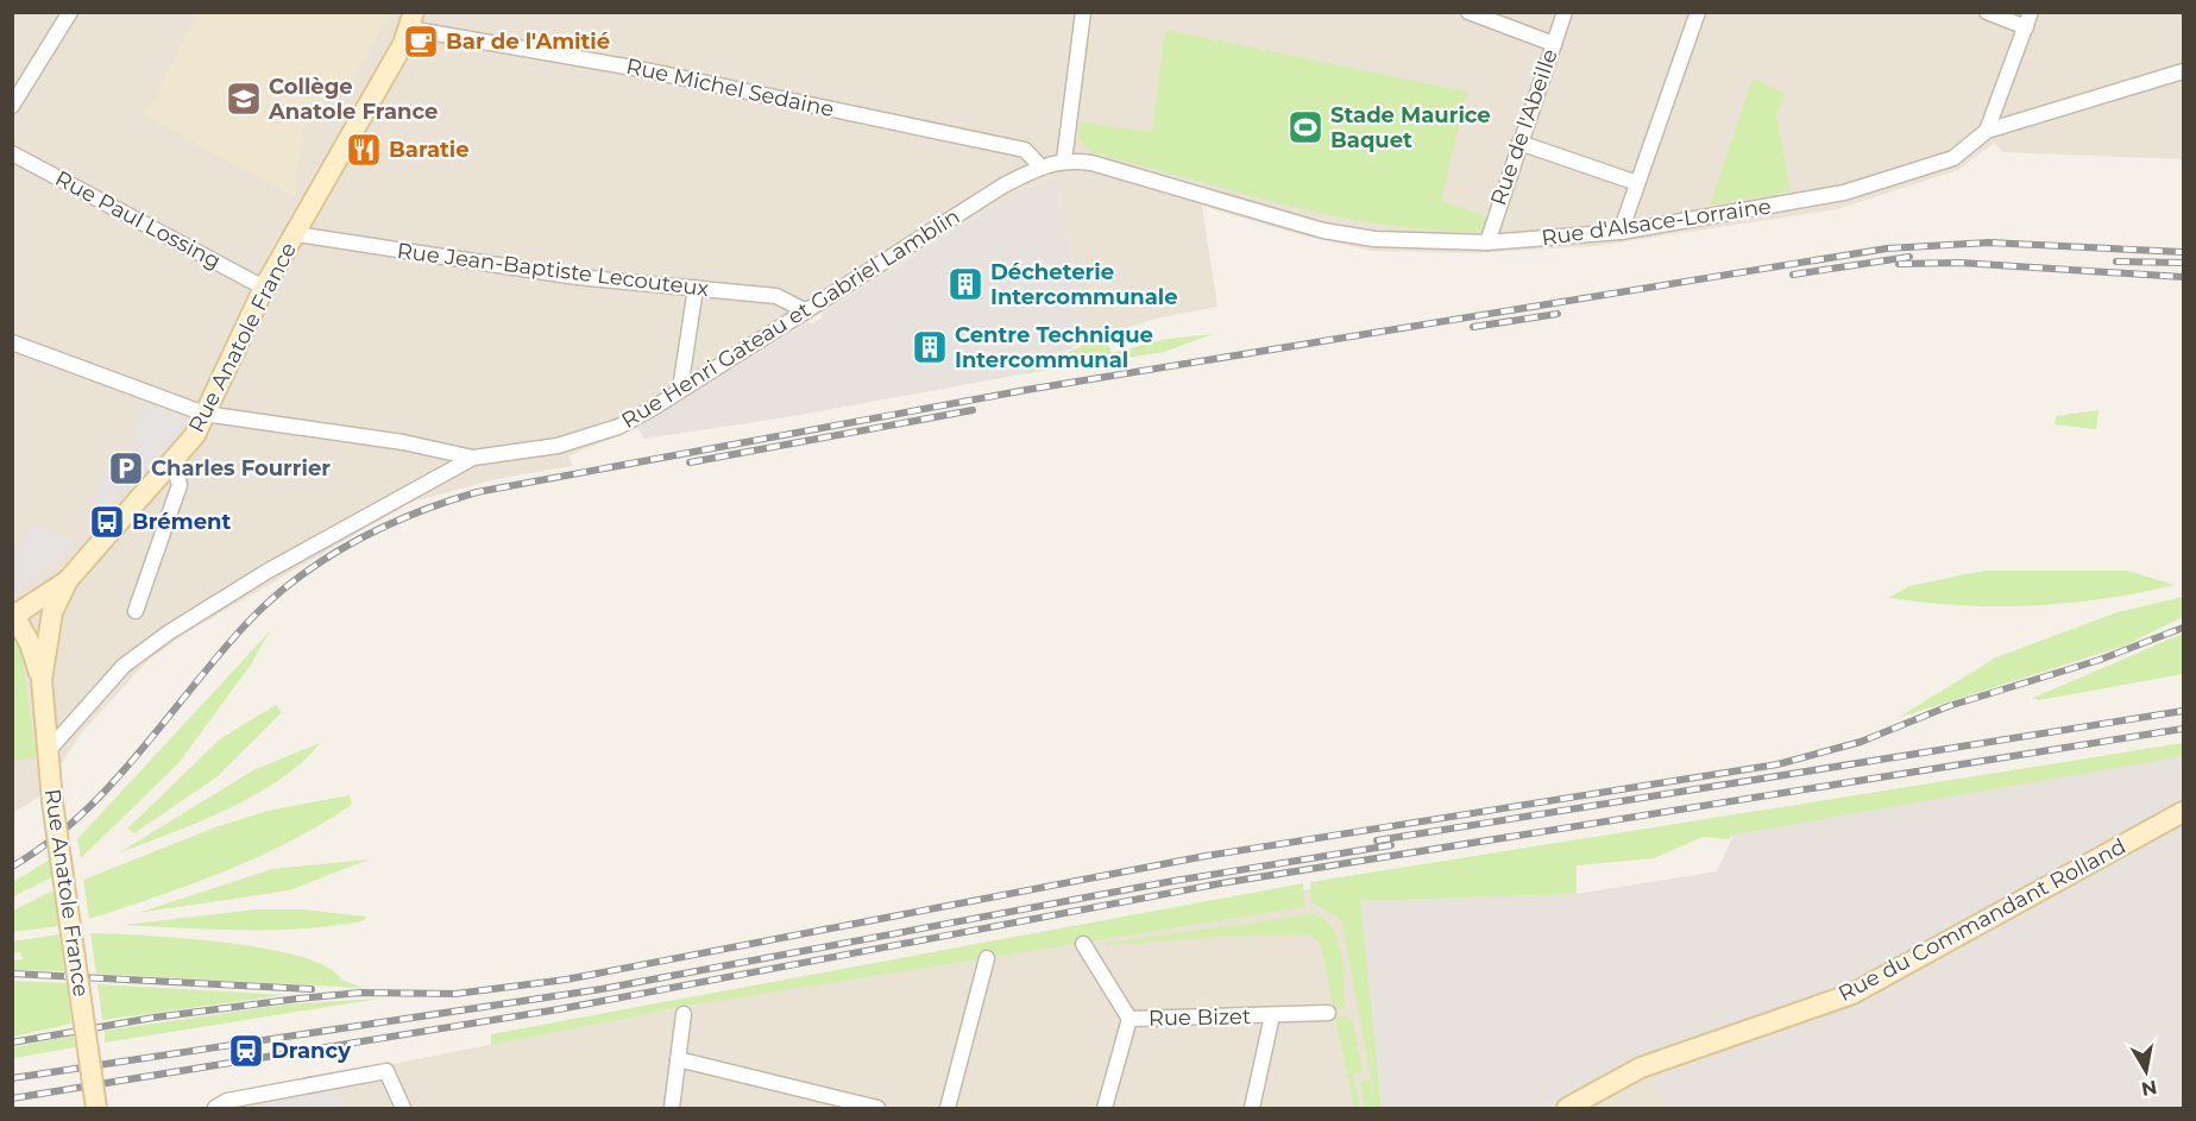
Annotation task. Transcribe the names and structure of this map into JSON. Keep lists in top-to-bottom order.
{
  "streets": {
    "main road": ["Rue Anatole France", "Rue du Commandant Rolland"],
    "street": [
      "Rue Michel Sedaine",
      "Rue de l'Abeille",
      "Rue Paul Lossing",
      "Rue d'Alsace-Lorraine",
      "Rue Jean-Baptiste Lecouteux",
      "Rue Henri Gateau et Gabriel Lamblin",
      "Rue Bizet"
    ]
  },
  "crossings": [
    ["Rue Michel Sedaine", "Rue Henri Gateau et Gabriel Lamblin"],
    ["Rue Michel Sedaine", "Rue Anatole France"],
    ["Rue de l'Abeille", "Rue d'Alsace-Lorraine"],
    ["Rue Paul Lossing", "Rue Anatole France"],
    ["Rue d'Alsace-Lorraine", "Rue Henri Gateau et Gabriel Lamblin"],
    ["Rue Jean-Baptiste Lecouteux", "Rue Henri Gateau et Gabriel Lamblin"],
    ["Rue Jean-Baptiste Lecouteux", "Rue Anatole France"],
    ["Rue Henri Gateau et Gabriel Lamblin", "Rue Anatole France"]
  ],
  "places": {
    "cafe": ["Bar de l'Amitié"],
    "school or university": ["Collège Anatole France"],
    "sports": ["Stade Maurice Baquet"],
    "restaurant": ["Baratie"],
    "building": ["Décheterie Intercommunale", "Centre Technique Intercommunal"],
    "parking": ["Charles Fourrier"],
    "bus stop": ["Brément"],
    "station": ["Drancy"]
  },
  "north": "bottom"
}
